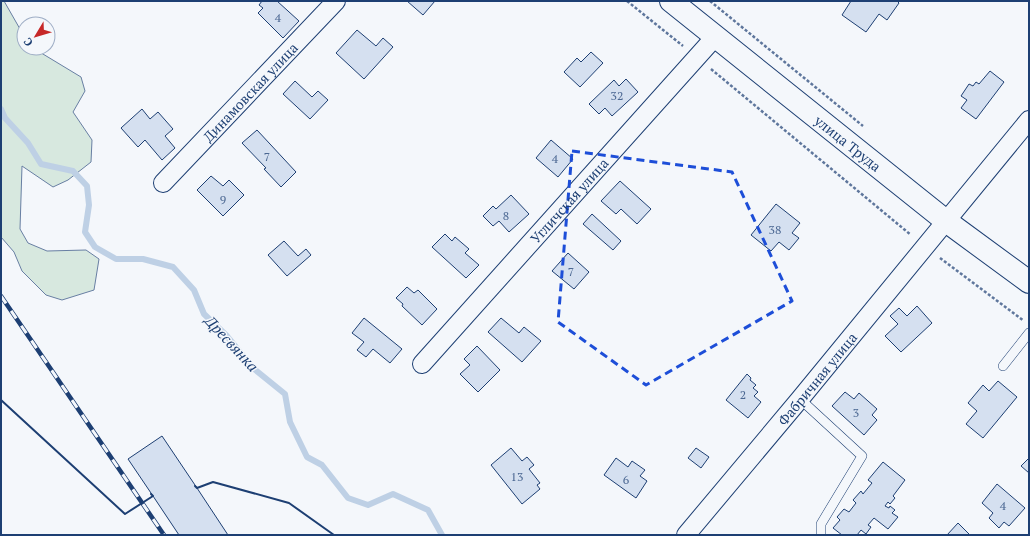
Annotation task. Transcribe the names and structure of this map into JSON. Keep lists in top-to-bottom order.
{
  "streets": {
    "street": [
      "Динамовская улица",
      "улица Труда",
      "Угличская улица",
      "Фабричная улица"
    ]
  },
  "crossings": [
    ["улица Труда", "Угличская улица"],
    ["улица Труда", "Фабричная улица"]
  ],
  "water": ["Дресвянка"],
  "house_numbers": [
    "4",
    "32",
    "7",
    "4",
    "9",
    "8",
    "38",
    "7",
    "2",
    "3",
    "13",
    "6",
    "4"
  ],
  "north": "bottom left"
}
